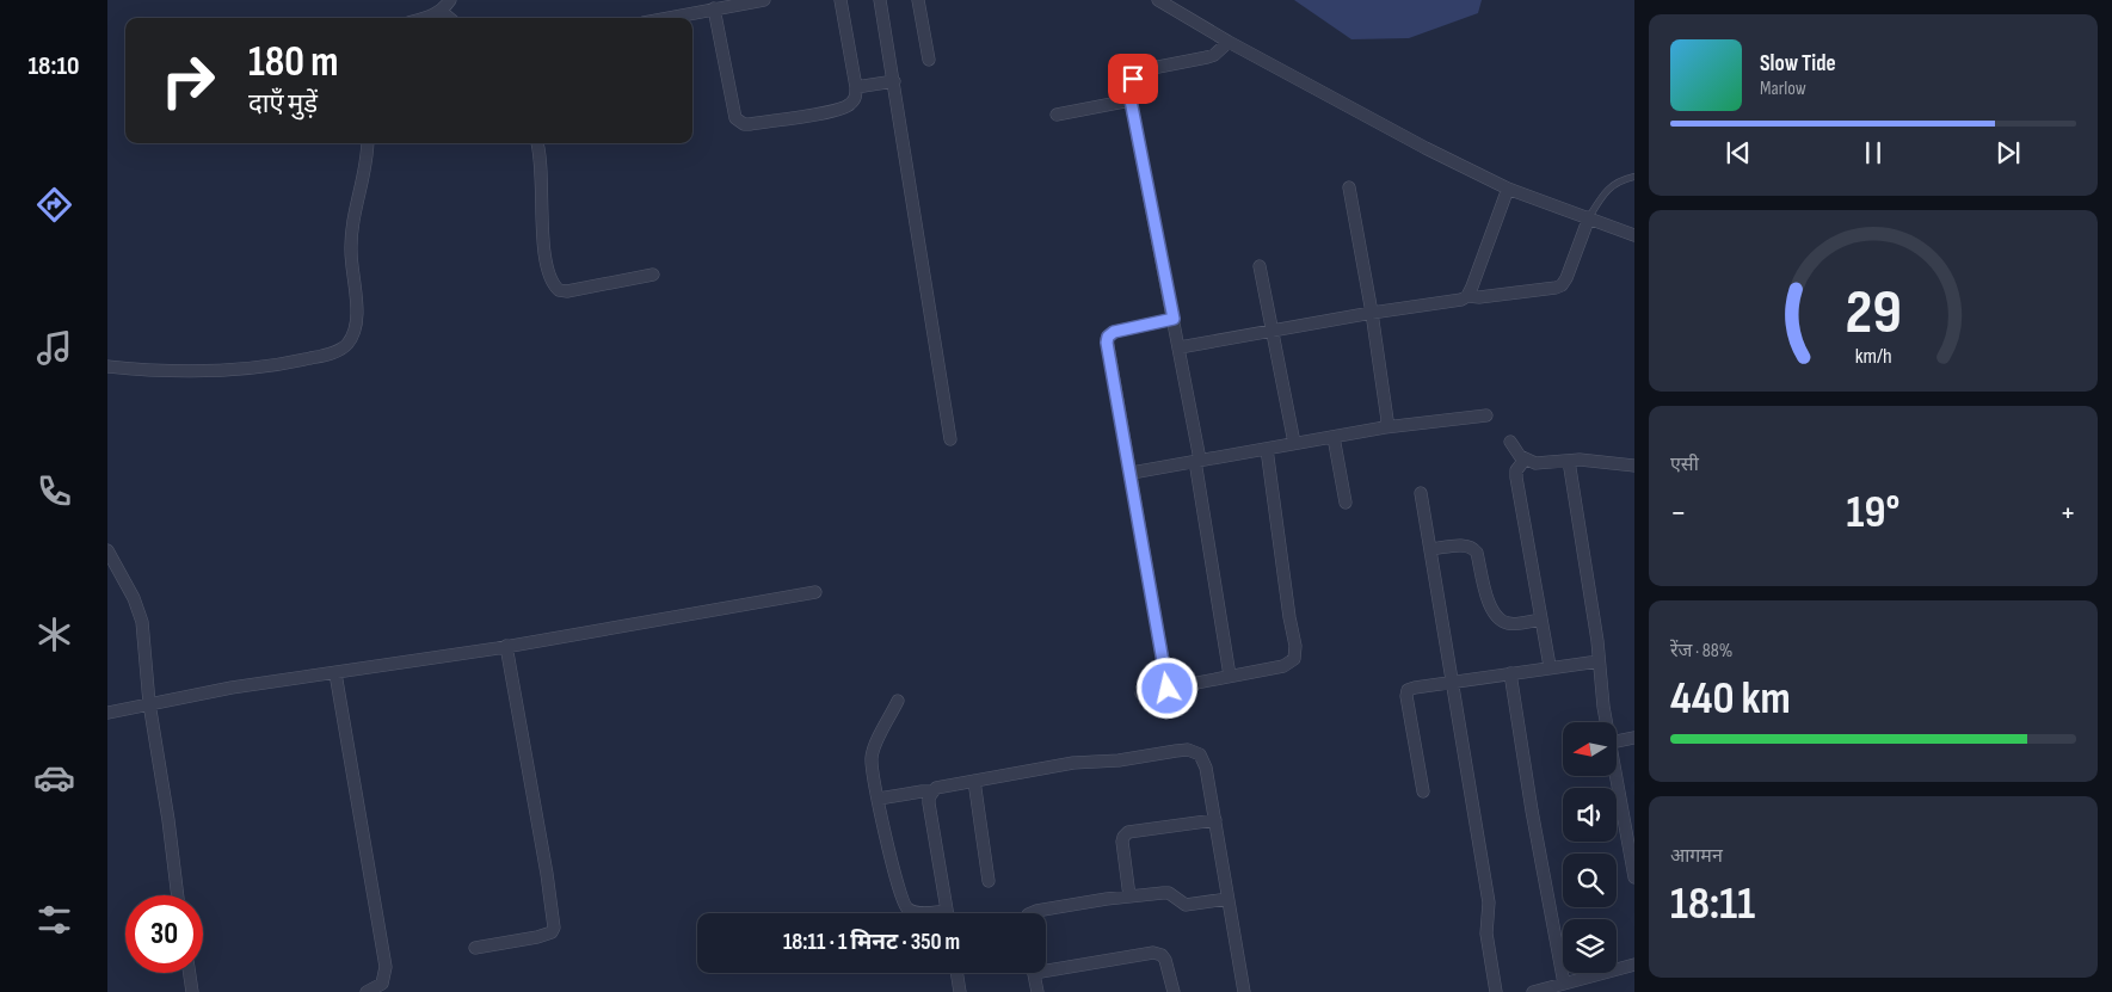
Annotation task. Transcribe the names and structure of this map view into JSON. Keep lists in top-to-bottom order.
{
  "north": "left",
  "page": {
    "tabs": "18:10",
    "turn": ["180 m", "दाएँ मुड़ें"],
    "song": ["Slow Tide", "Marlow"],
    "tile": [
      "एसी",
      ["रेंज · 88%", "440 km"],
      ["आगमन", "18:11"]
    ],
    "heat": ["−", "19°", "+"],
    "limit": "30",
    "trip": "18:11 · 1 मिनट · 350 m",
    "gauge": ["29", "km/h"]
  }
}
